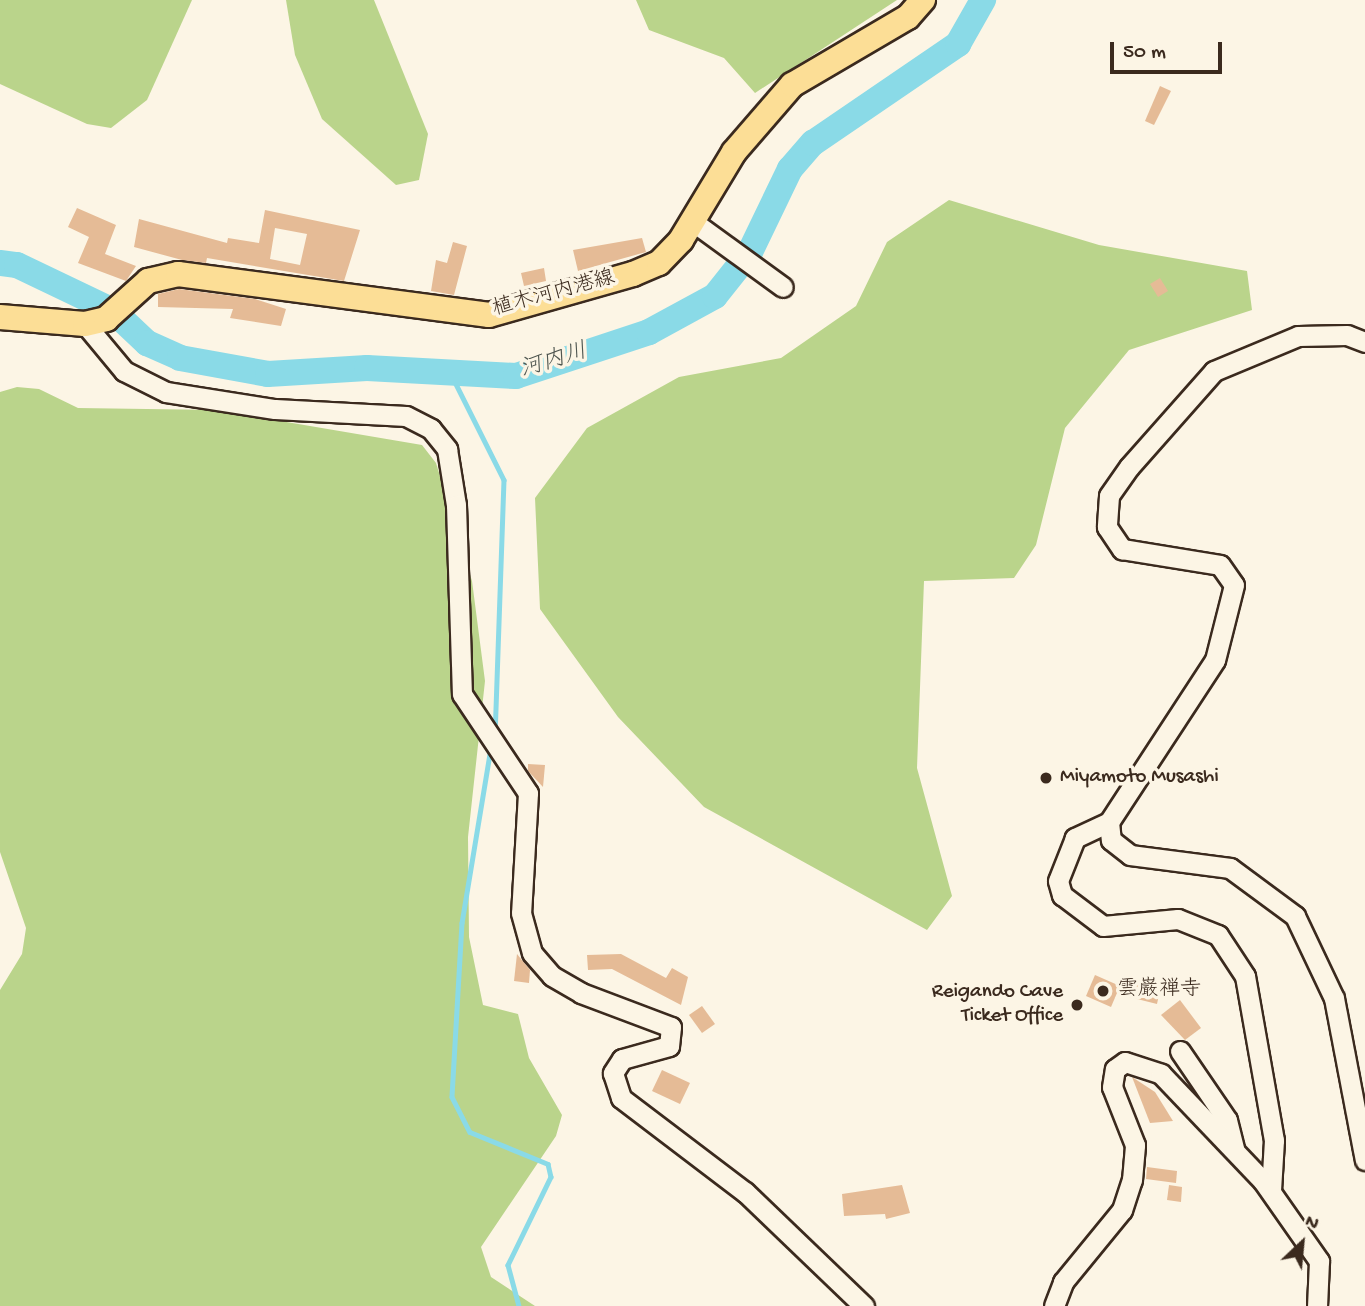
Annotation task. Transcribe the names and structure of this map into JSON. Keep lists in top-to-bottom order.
{
  "streets": {
    "main road": ["植木河内港線"]
  },
  "water": ["河内川"],
  "places": ["Miyamoto Musashi", "雲巌禅寺", "Reigando Cave Ticket Office"],
  "scale_bar": "50 m",
  "north": "top right"
}
